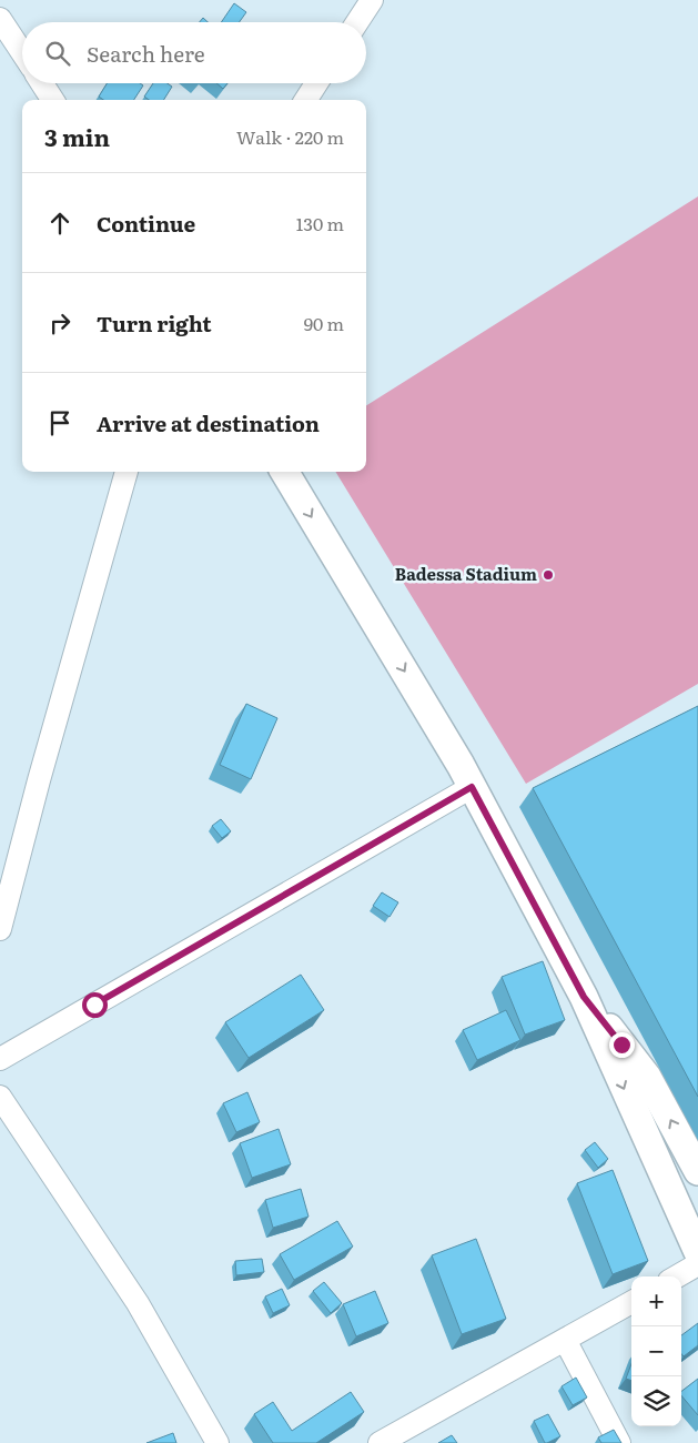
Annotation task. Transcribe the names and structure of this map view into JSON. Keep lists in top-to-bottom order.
{
  "places": ["Badessa Stadium"],
  "page": {
    "search": "Search here",
    "heading": ["3 min", "Walk · 220 m"],
    "list": [
      ["Continue", "130 m"],
      ["Turn right", "90 m"],
      "Arrive at destination"
    ],
    "map_buttons": ["+", "−"]
  }
}
